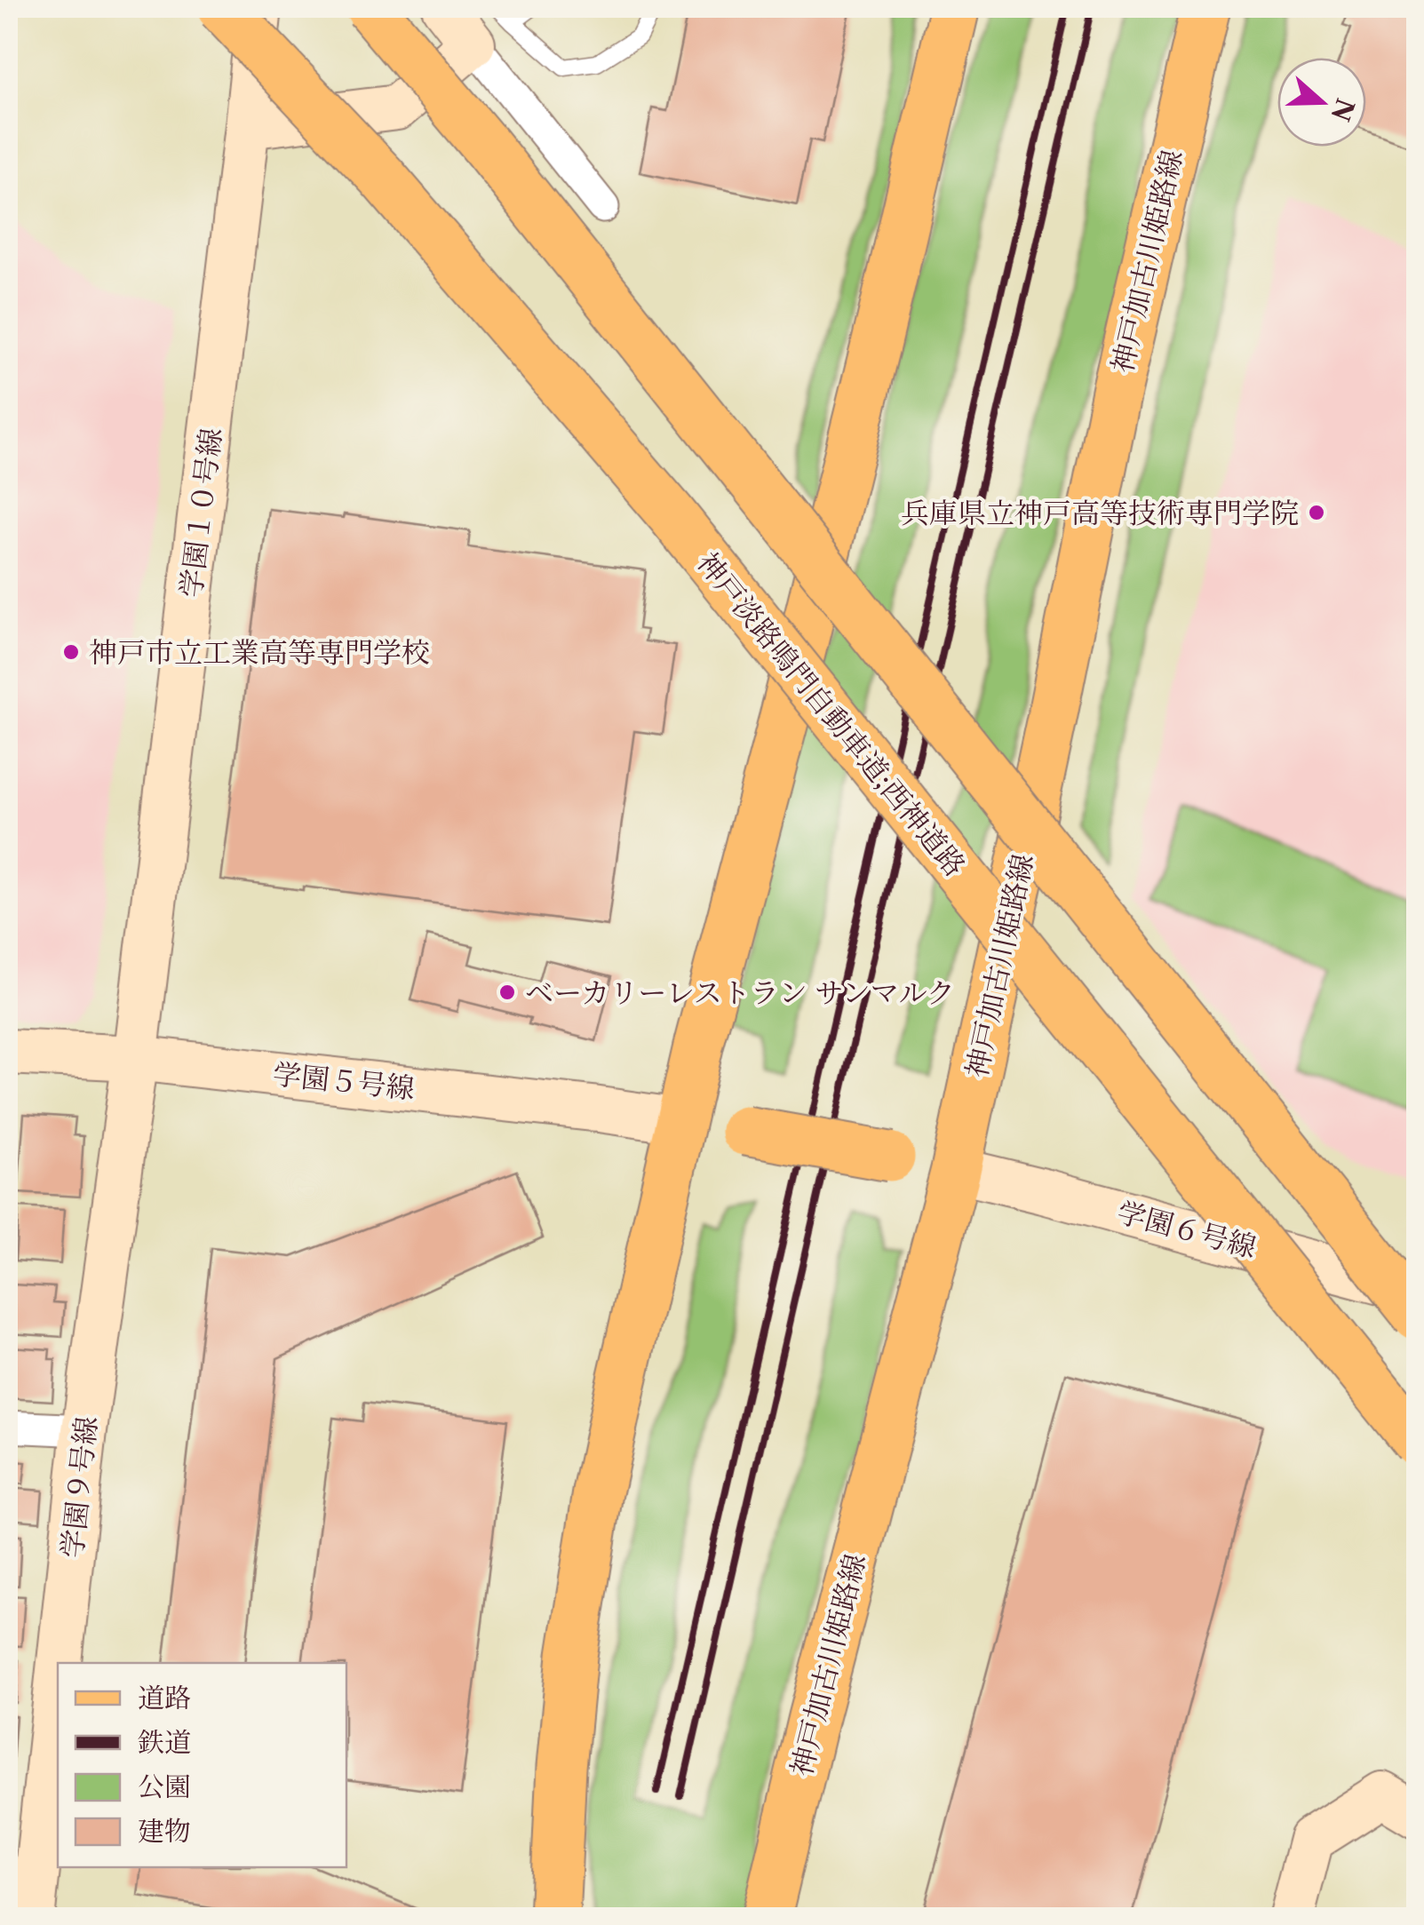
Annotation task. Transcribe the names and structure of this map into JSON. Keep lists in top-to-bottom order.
{
  "streets": {
    "main road": ["神戸加古川姫路線", "神戸淡路鳴門自動車道;西神道路"],
    "street": [
      "学園１０号線",
      "学園５号線",
      "学園６号線",
      "学園９号線"
    ]
  },
  "crossings": [
    ["神戸加古川姫路線", "学園６号線"],
    ["学園１０号線", "学園５号線"],
    ["学園１０号線", "学園９号線"],
    ["学園５号線", "学園９号線"]
  ],
  "places": ["兵庫県立神戸高等技術専門学院", "神戸市立工業高等専門学校", "ベーカリーレストラン サンマルク"],
  "legend": [
    "道路",
    "鉄道",
    "公園",
    "建物"
  ],
  "north": "right"
}
